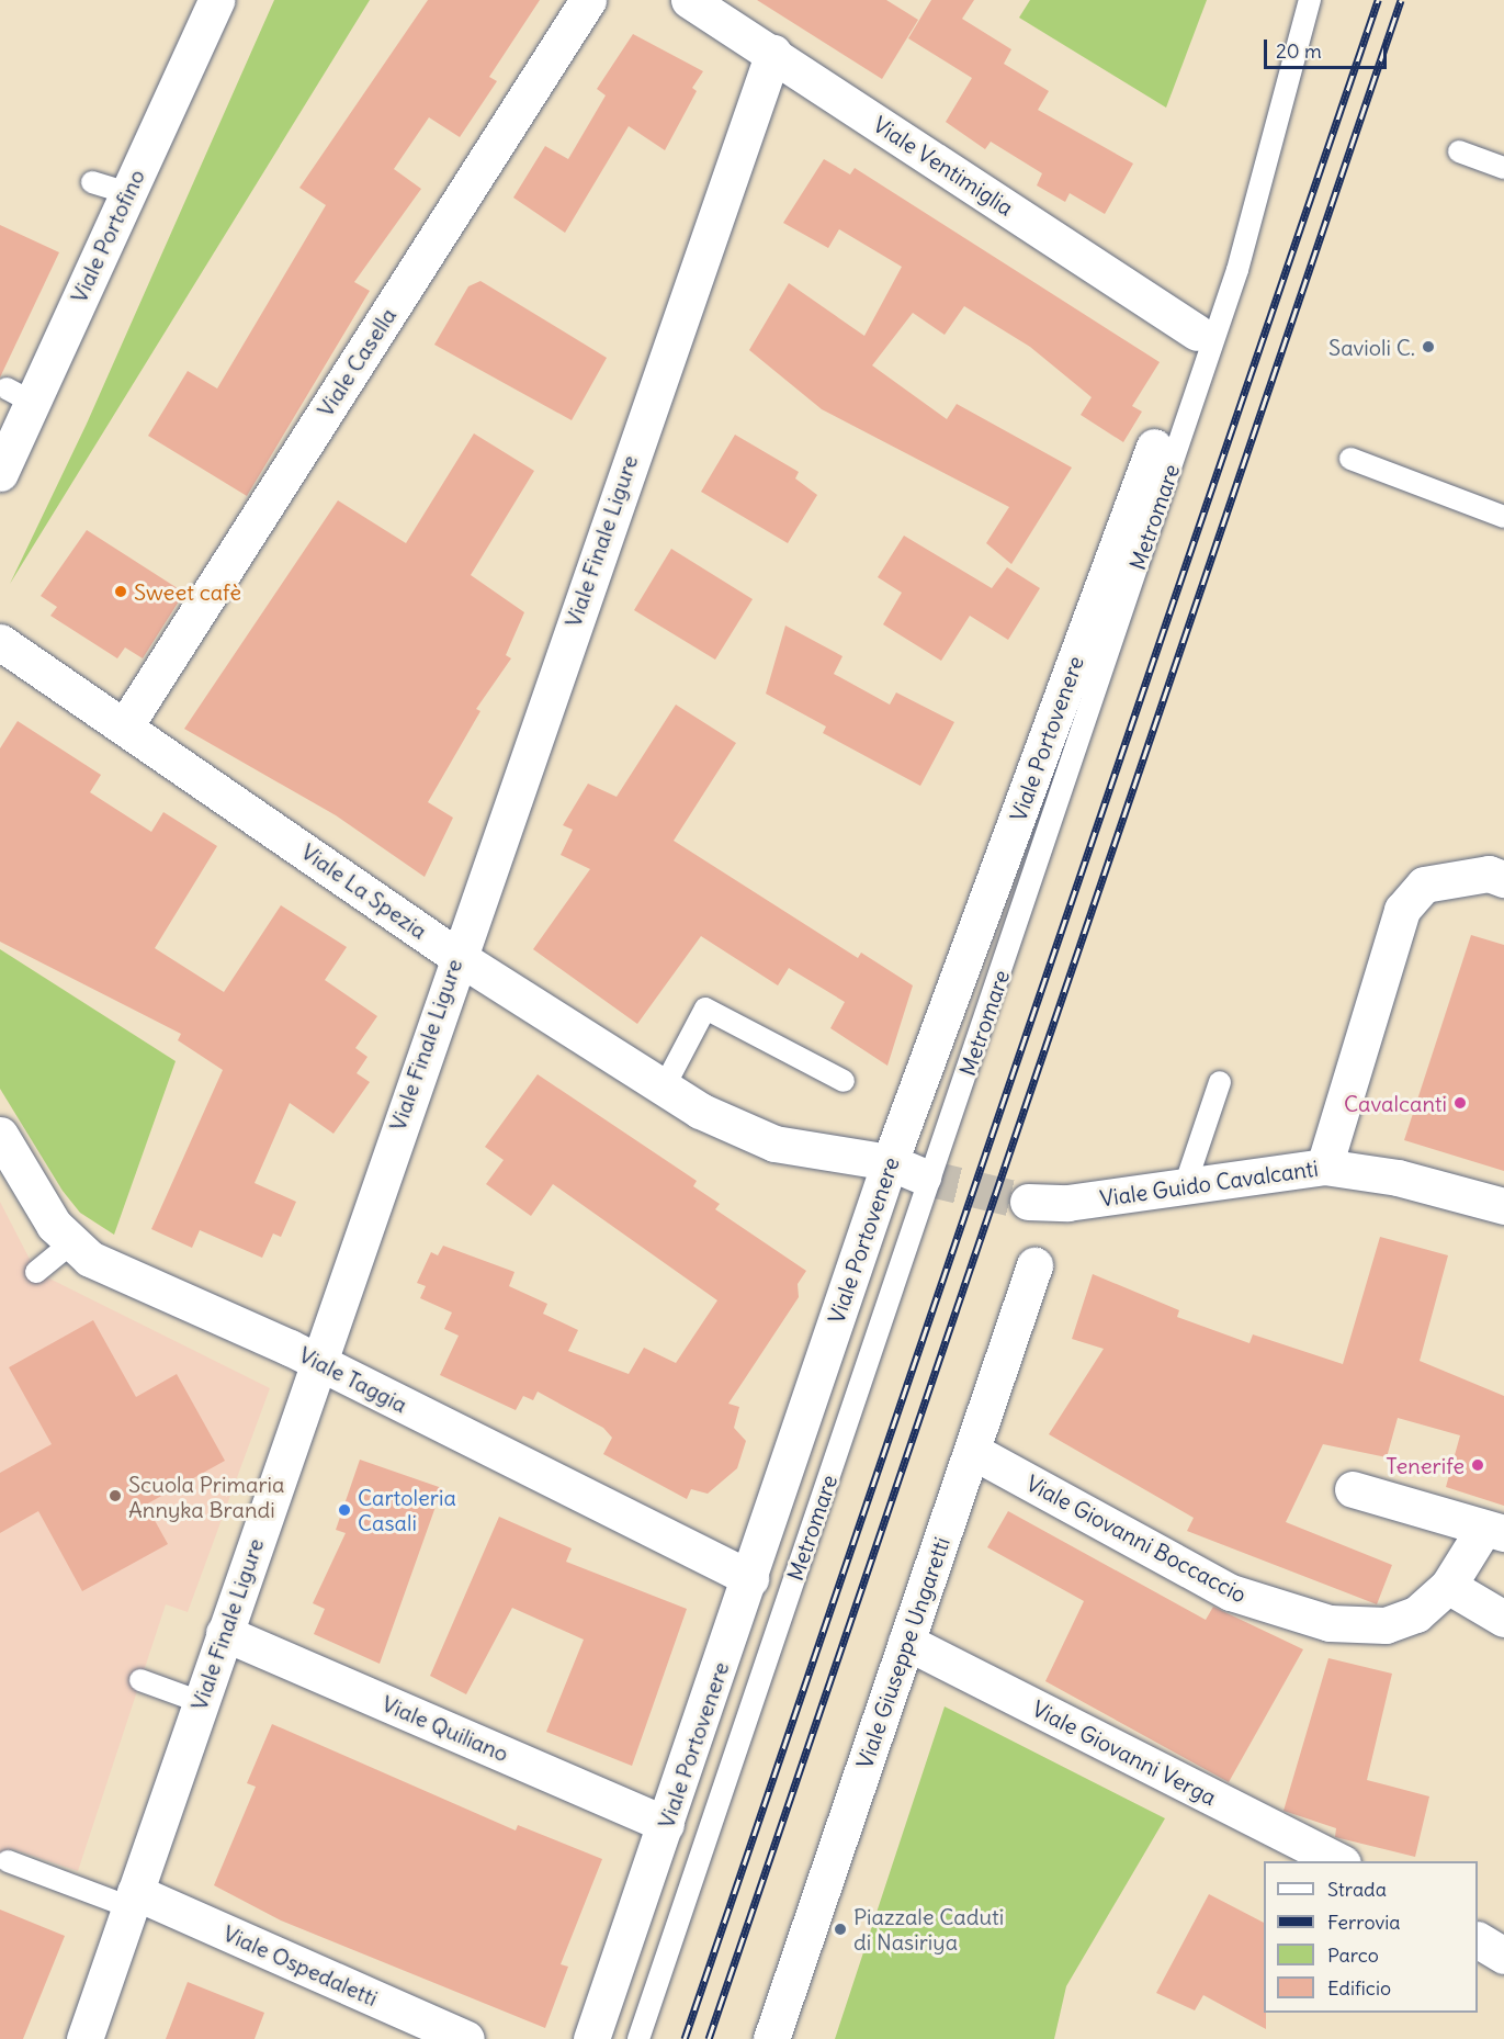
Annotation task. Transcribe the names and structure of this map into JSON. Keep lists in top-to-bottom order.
{
  "streets": {
    "street": [
      "Viale Ventimiglia",
      "Viale Portofino",
      "Viale Casella",
      "Viale Finale Ligure",
      "Viale Portovenere",
      "Viale La Spezia",
      "Viale Guido Cavalcanti",
      "Viale Taggia",
      "Viale Giovanni Boccaccio",
      "Viale Giuseppe Ungaretti",
      "Viale Quiliano",
      "Viale Giovanni Verga",
      "Viale Ospedaletti"
    ],
    "lane": ["Metromare"]
  },
  "crossings": [
    ["Viale Ventimiglia", "Viale Finale Ligure"],
    ["Viale Casella", "Viale La Spezia"],
    ["Viale Finale Ligure", "Viale La Spezia"],
    ["Viale Finale Ligure", "Viale Taggia"],
    ["Viale Finale Ligure", "Viale Quiliano"],
    ["Viale Finale Ligure", "Viale Ospedaletti"],
    ["Viale Portovenere", "Viale La Spezia"],
    ["Viale Portovenere", "Viale Taggia"],
    ["Viale Portovenere", "Viale Quiliano"],
    ["Viale Giovanni Boccaccio", "Viale Giuseppe Ungaretti"],
    ["Viale Giuseppe Ungaretti", "Viale Giovanni Verga"]
  ],
  "places": [
    "Savioli C.",
    "Sweet cafè",
    "Cavalcanti",
    "Tenerife",
    "Scuola Primaria Annyka Brandi",
    "Cartoleria Casali",
    "Piazzale Caduti di Nasiriya"
  ],
  "legend": [
    "Strada",
    "Ferrovia",
    "Parco",
    "Edificio"
  ],
  "scale_bar": "20 m"
}
